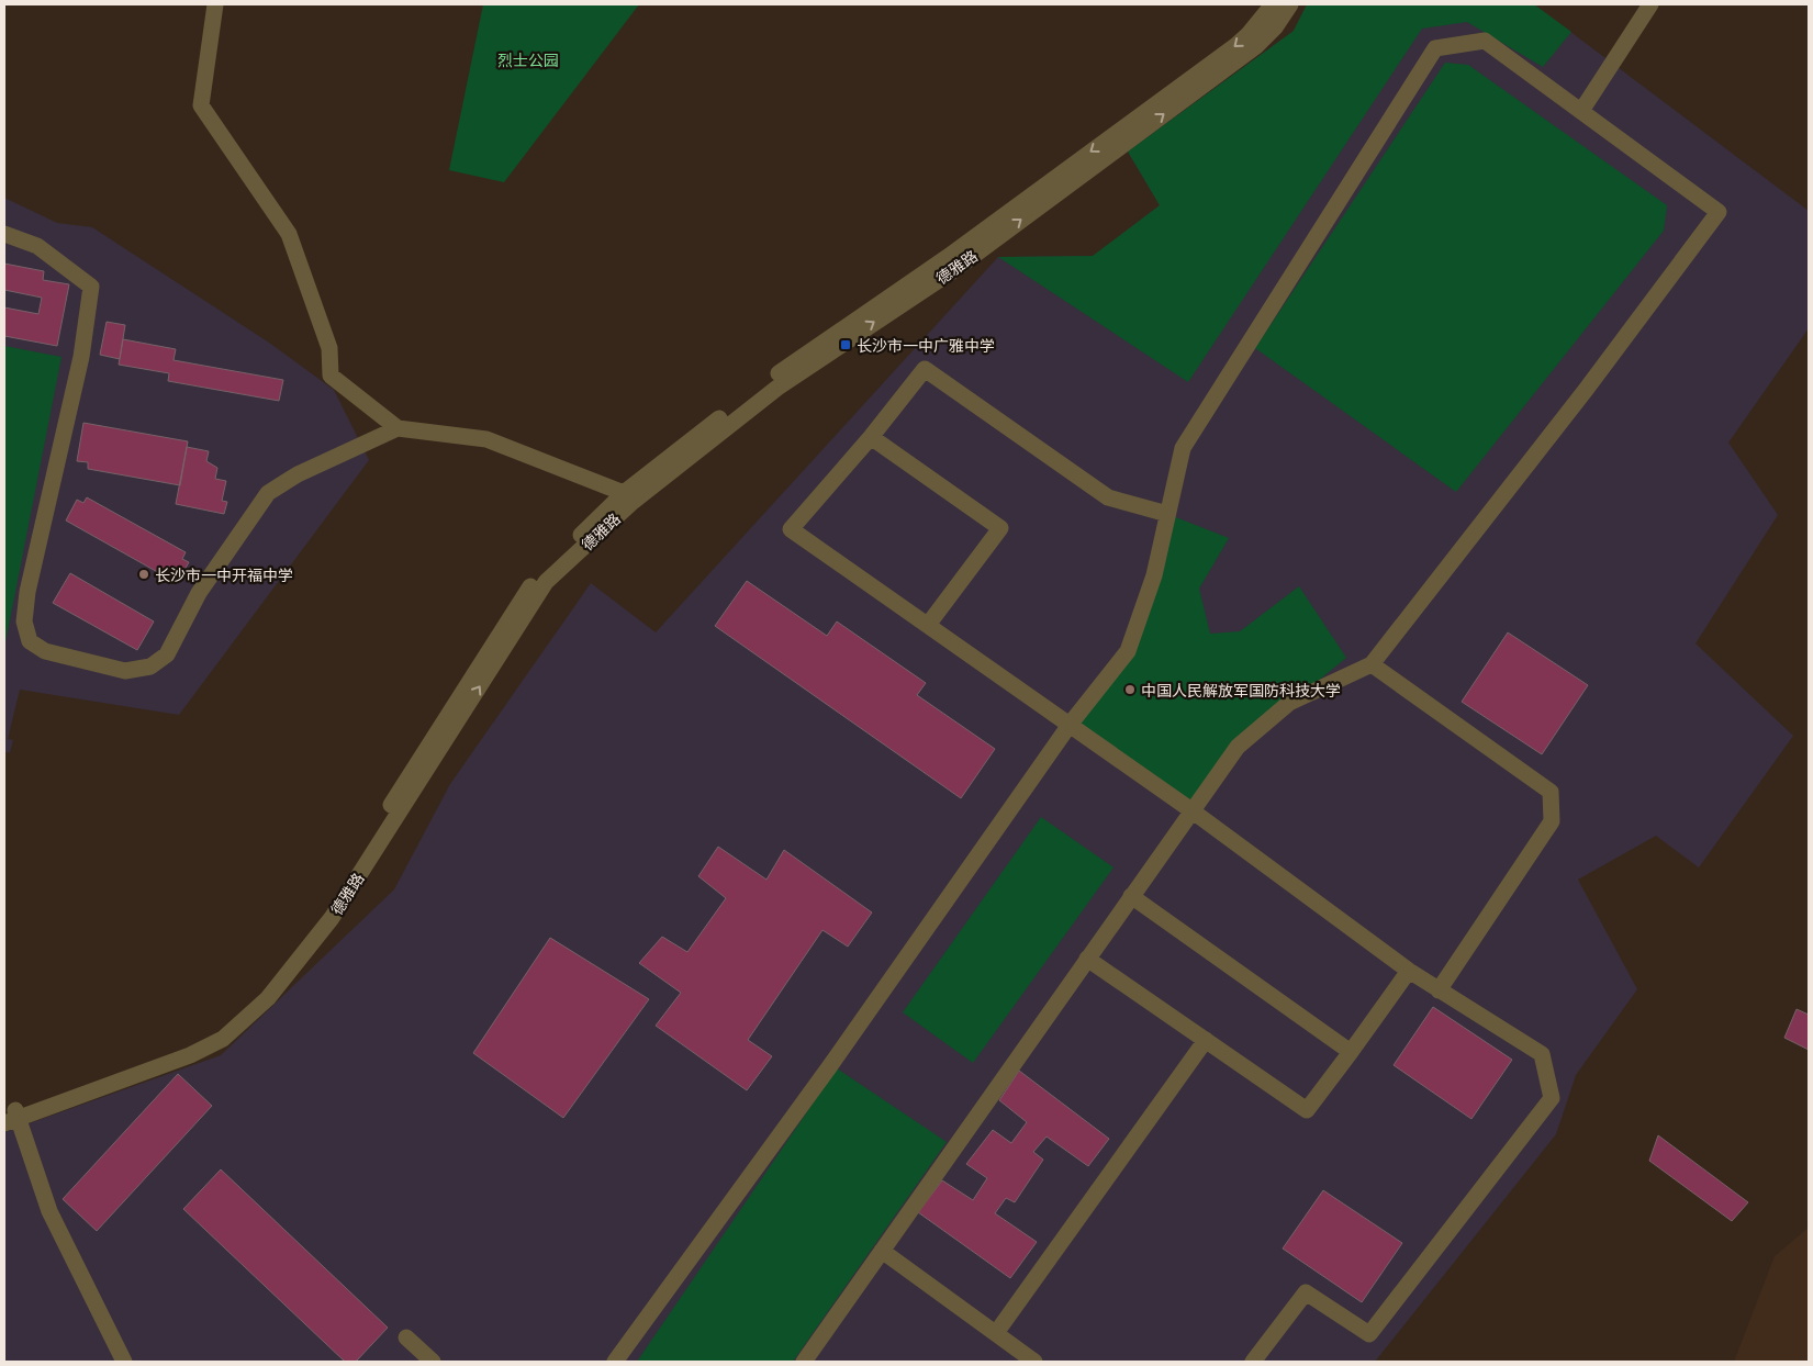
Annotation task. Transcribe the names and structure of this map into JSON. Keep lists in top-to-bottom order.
{
  "streets": {
    "street": ["德雅路"]
  },
  "parks": ["烈士公园"],
  "places": {
    "transit": ["长沙市一中广雅中学"],
    "other": ["长沙市一中开福中学", "中国人民解放军国防科技大学"]
  }
}
